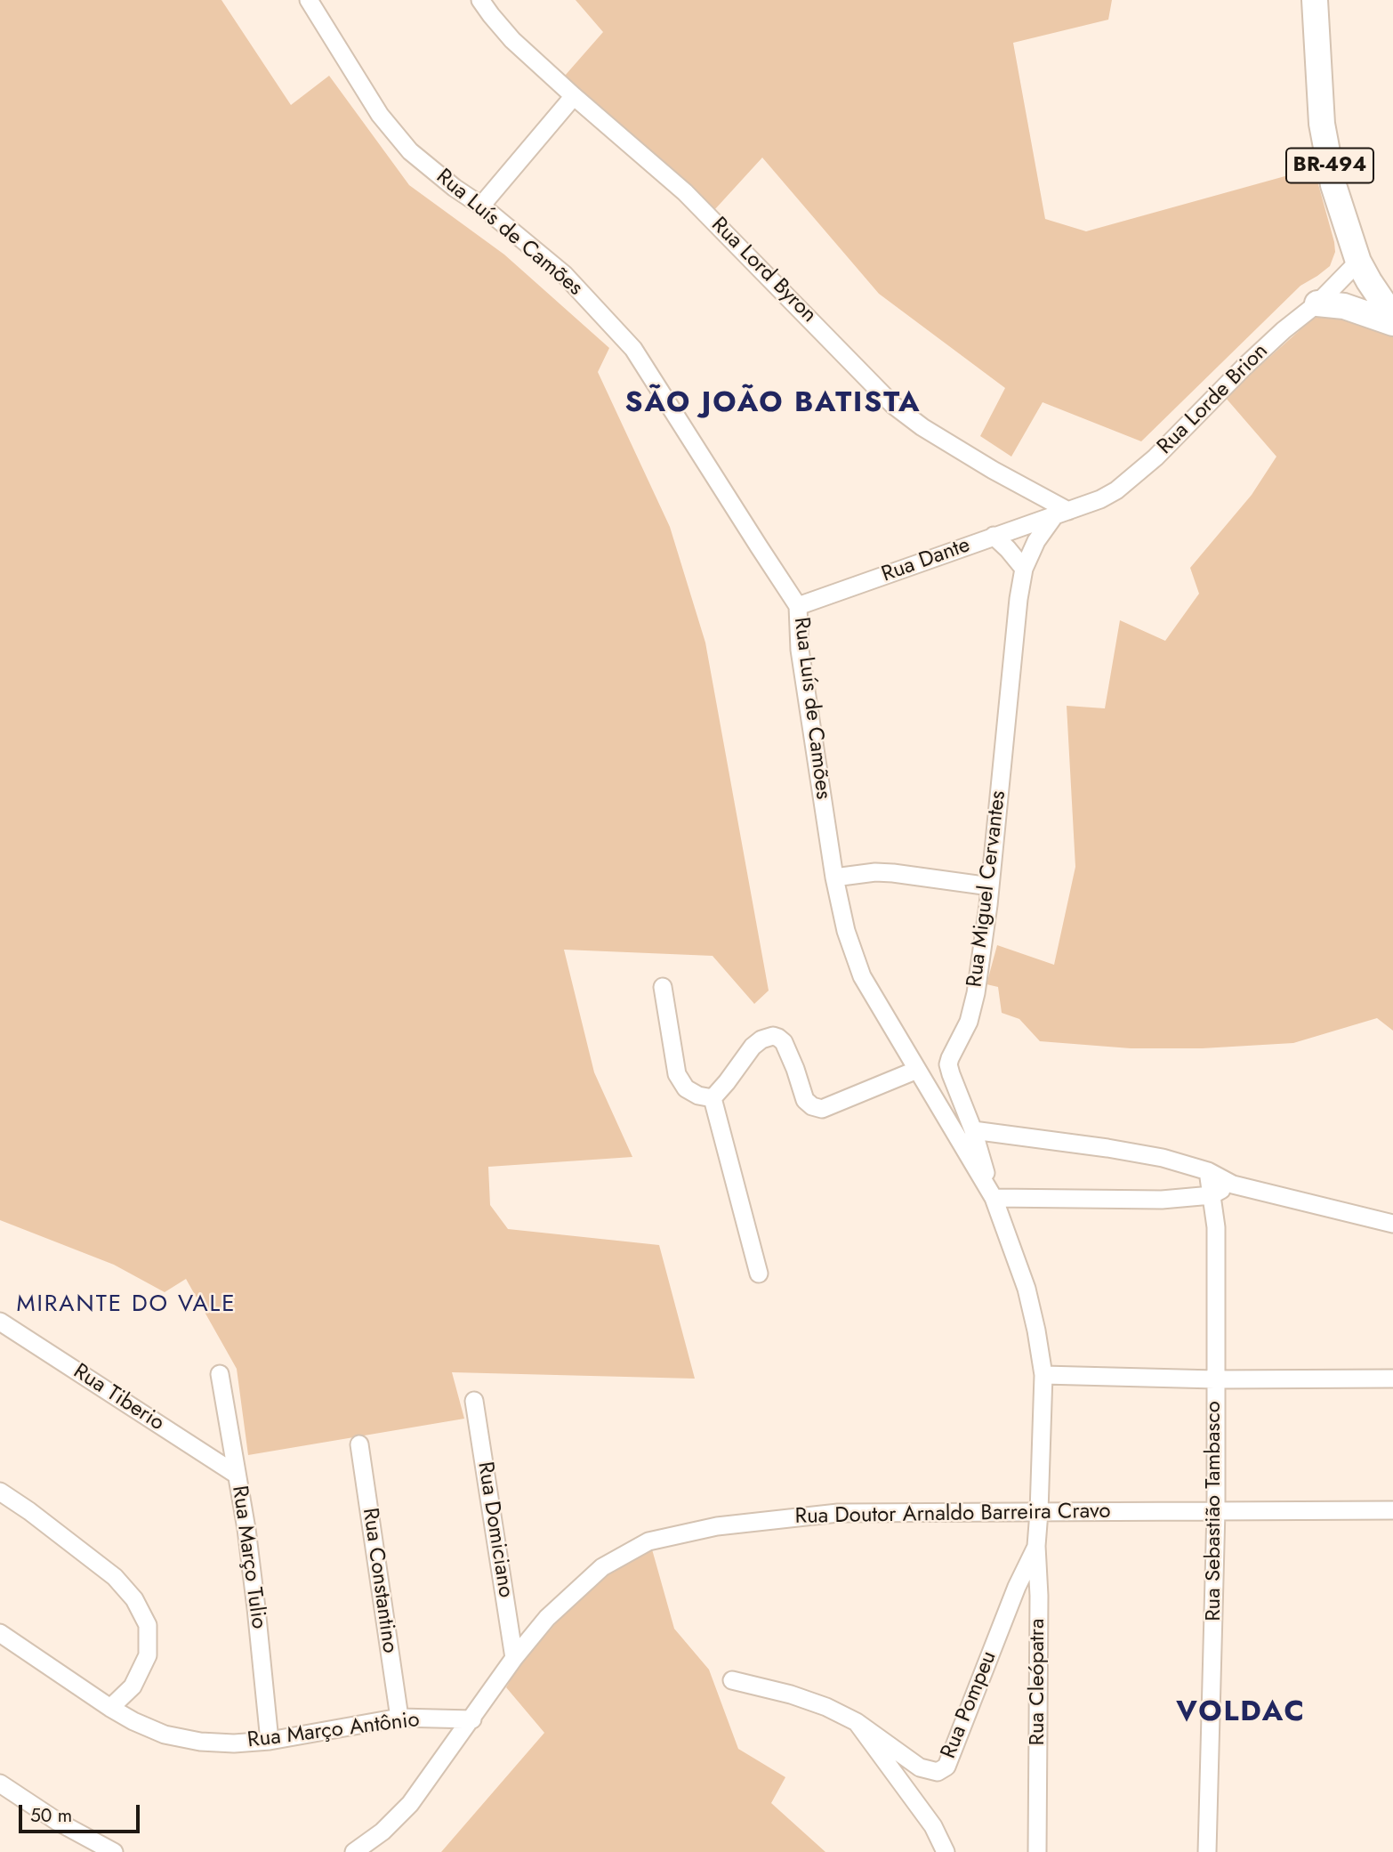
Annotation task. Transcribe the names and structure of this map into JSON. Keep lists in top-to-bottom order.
{
  "streets": {
    "highway": ["BR-494"],
    "street": [
      "Rua Luís de Camões",
      "Rua Lord Byron",
      "Rua Lorde Brion",
      "Rua Dante",
      "Rua Miguel Cervantes",
      "Rua Tiberio",
      "Rua Sebastião Tambasco",
      "Rua Doutor Arnaldo Barreira Cravo",
      "Rua Domiciano",
      "Rua Março Tulio",
      "Rua Constantino",
      "Rua Cleópatra",
      "Rua Pompeu",
      "Rua Março Antônio"
    ]
  },
  "crossings": [
    ["BR-494", "Rua Lorde Brion"],
    ["Rua Luís de Camões", "Rua Dante"],
    ["Rua Luís de Camões", "Rua Miguel Cervantes"],
    ["Rua Luís de Camões", "Rua Doutor Arnaldo Barreira Cravo"],
    ["Rua Luís de Camões", "Rua Cleópatra"],
    ["Rua Lord Byron", "Rua Lorde Brion"],
    ["Rua Lord Byron", "Rua Dante"],
    ["Rua Lord Byron", "Rua Miguel Cervantes"],
    ["Rua Lorde Brion", "Rua Dante"],
    ["Rua Lorde Brion", "Rua Miguel Cervantes"],
    ["Rua Dante", "Rua Miguel Cervantes"],
    ["Rua Tiberio", "Rua Março Tulio"],
    ["Rua Sebastião Tambasco", "Rua Doutor Arnaldo Barreira Cravo"],
    ["Rua Doutor Arnaldo Barreira Cravo", "Rua Domiciano"],
    ["Rua Doutor Arnaldo Barreira Cravo", "Rua Cleópatra"],
    ["Rua Doutor Arnaldo Barreira Cravo", "Rua Março Antônio"],
    ["Rua Março Tulio", "Rua Março Antônio"],
    ["Rua Constantino", "Rua Março Antônio"],
    ["Rua Cleópatra", "Rua Pompeu"]
  ],
  "districts": ["SÃO JOÃO BATISTA", "MIRANTE DO VALE", "VOLDAC"],
  "scale_bar": "50 m"
}
